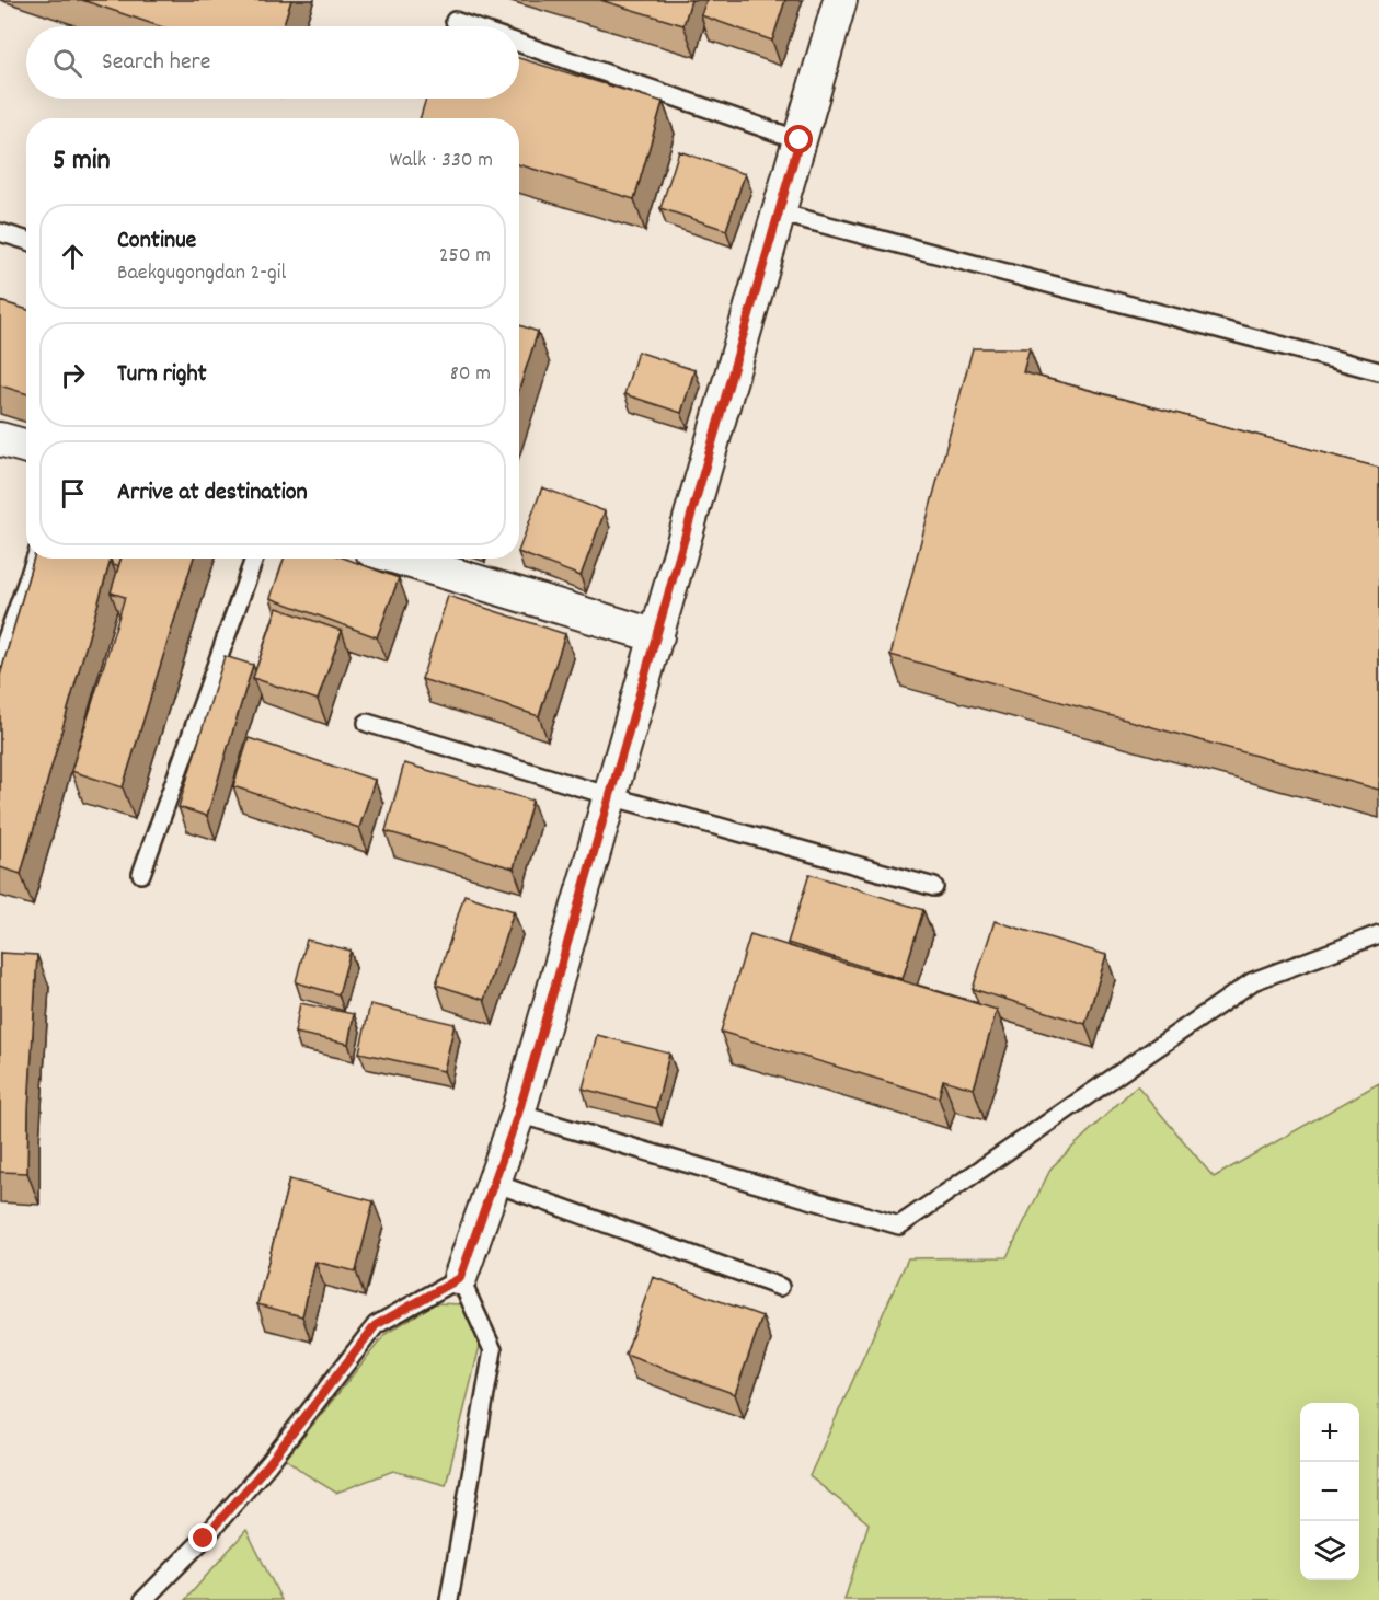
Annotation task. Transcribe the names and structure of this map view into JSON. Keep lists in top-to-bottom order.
{
  "page": {
    "search": "Search here",
    "heading": ["5 min", "Walk · 330 m"],
    "list": [
      ["Continue", "Baekgugongdan 2-gil", "250 m"],
      ["Turn right", "80 m"],
      "Arrive at destination"
    ],
    "map_buttons": ["+", "−"]
  }
}
